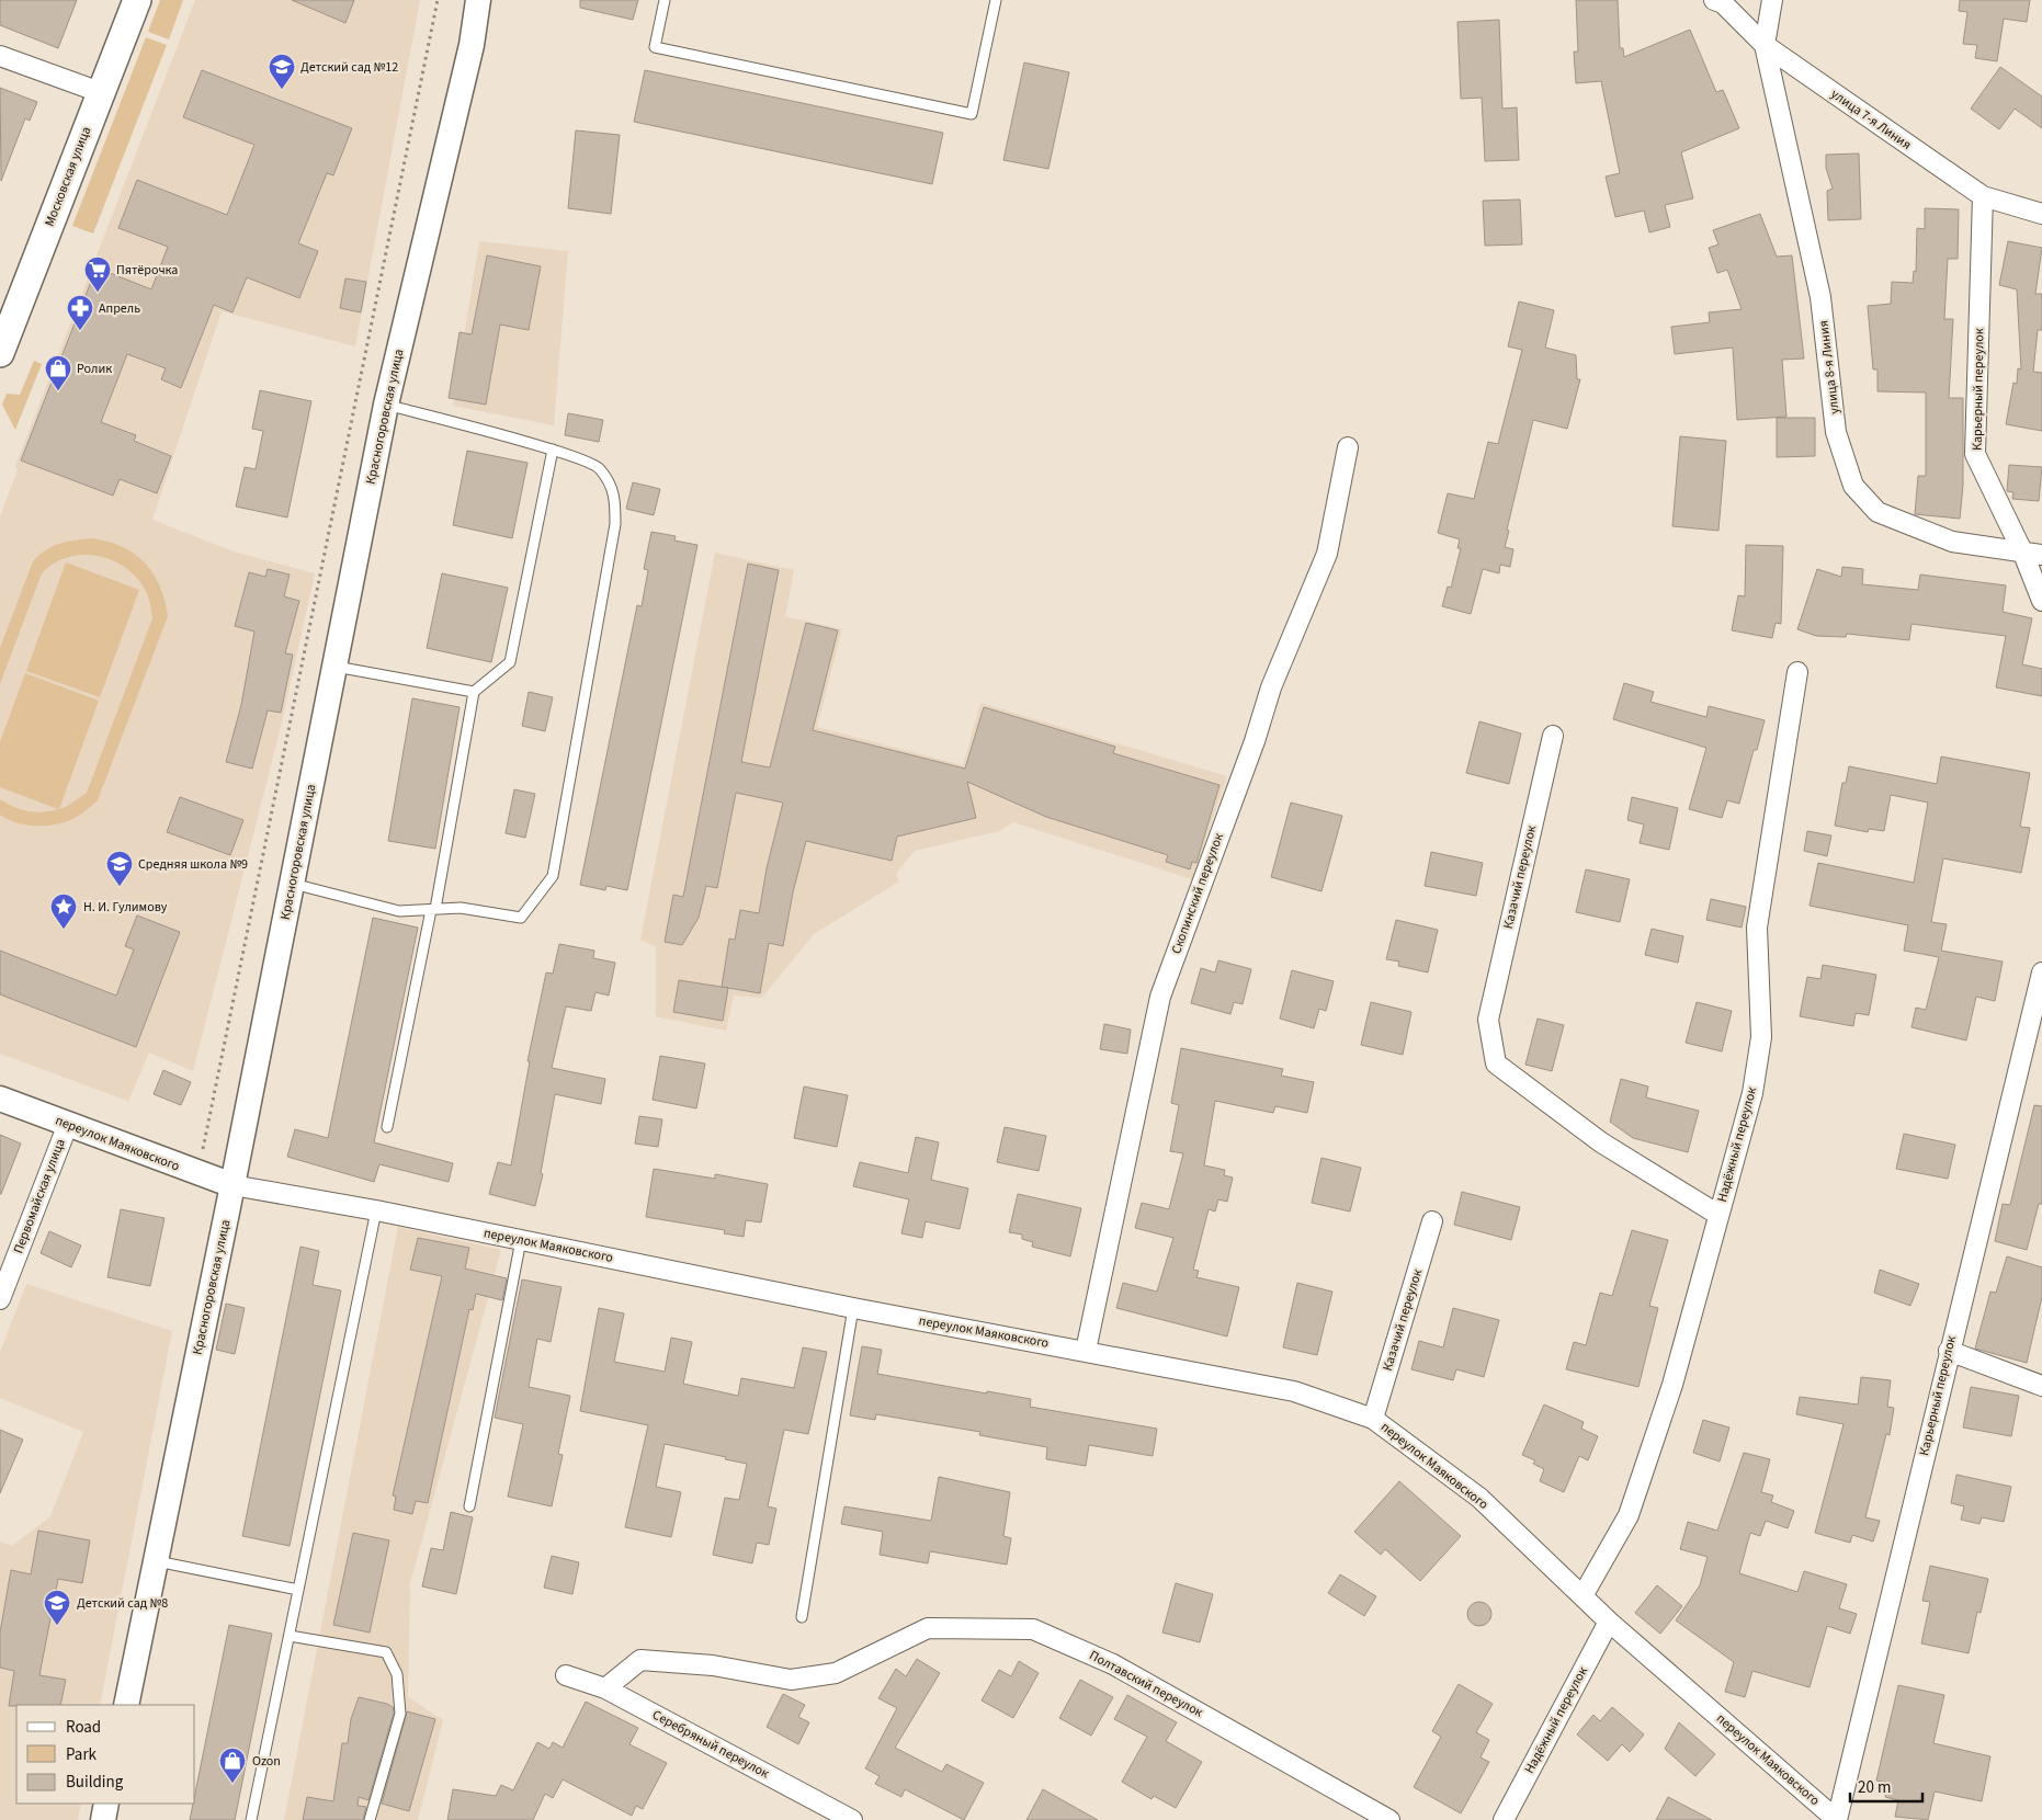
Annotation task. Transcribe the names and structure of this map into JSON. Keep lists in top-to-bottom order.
{
  "streets": {
    "main road": ["Московская улица"],
    "street": [
      "улица 7-я Линия",
      "улица 8-я Линия",
      "Карьерный переулок",
      "Красногоровская улица",
      "Казачий переулок",
      "Скопинский переулок",
      "переулок Маяковского",
      "Надёжный переулок",
      "Первомайская улица",
      "Полтавский переулок",
      "Серебряный переулок"
    ]
  },
  "crossings": [
    ["улица 7-я Линия", "улица 8-я Линия"],
    ["улица 7-я Линия", "Карьерный переулок"],
    ["улица 8-я Линия", "Карьерный переулок"],
    ["Карьерный переулок", "переулок Маяковского"],
    ["Красногоровская улица", "переулок Маяковского"],
    ["Казачий переулок", "переулок Маяковского"],
    ["Казачий переулок", "Надёжный переулок"],
    ["Скопинский переулок", "переулок Маяковского"],
    ["переулок Маяковского", "Надёжный переулок"],
    ["переулок Маяковского", "Первомайская улица"],
    ["Полтавский переулок", "Серебряный переулок"]
  ],
  "places": {
    "school or university": ["Детский сад №12", "Средняя школа №9", "Детский сад №8"],
    "supermarket": ["Пятёрочка"],
    "pharmacy": ["Апрель"],
    "shop": ["Ролик", "Ozon"],
    "place": ["Н. И. Гулимову"]
  },
  "legend": ["Road", "Park", "Building"],
  "scale_bar": "20 m"
}
